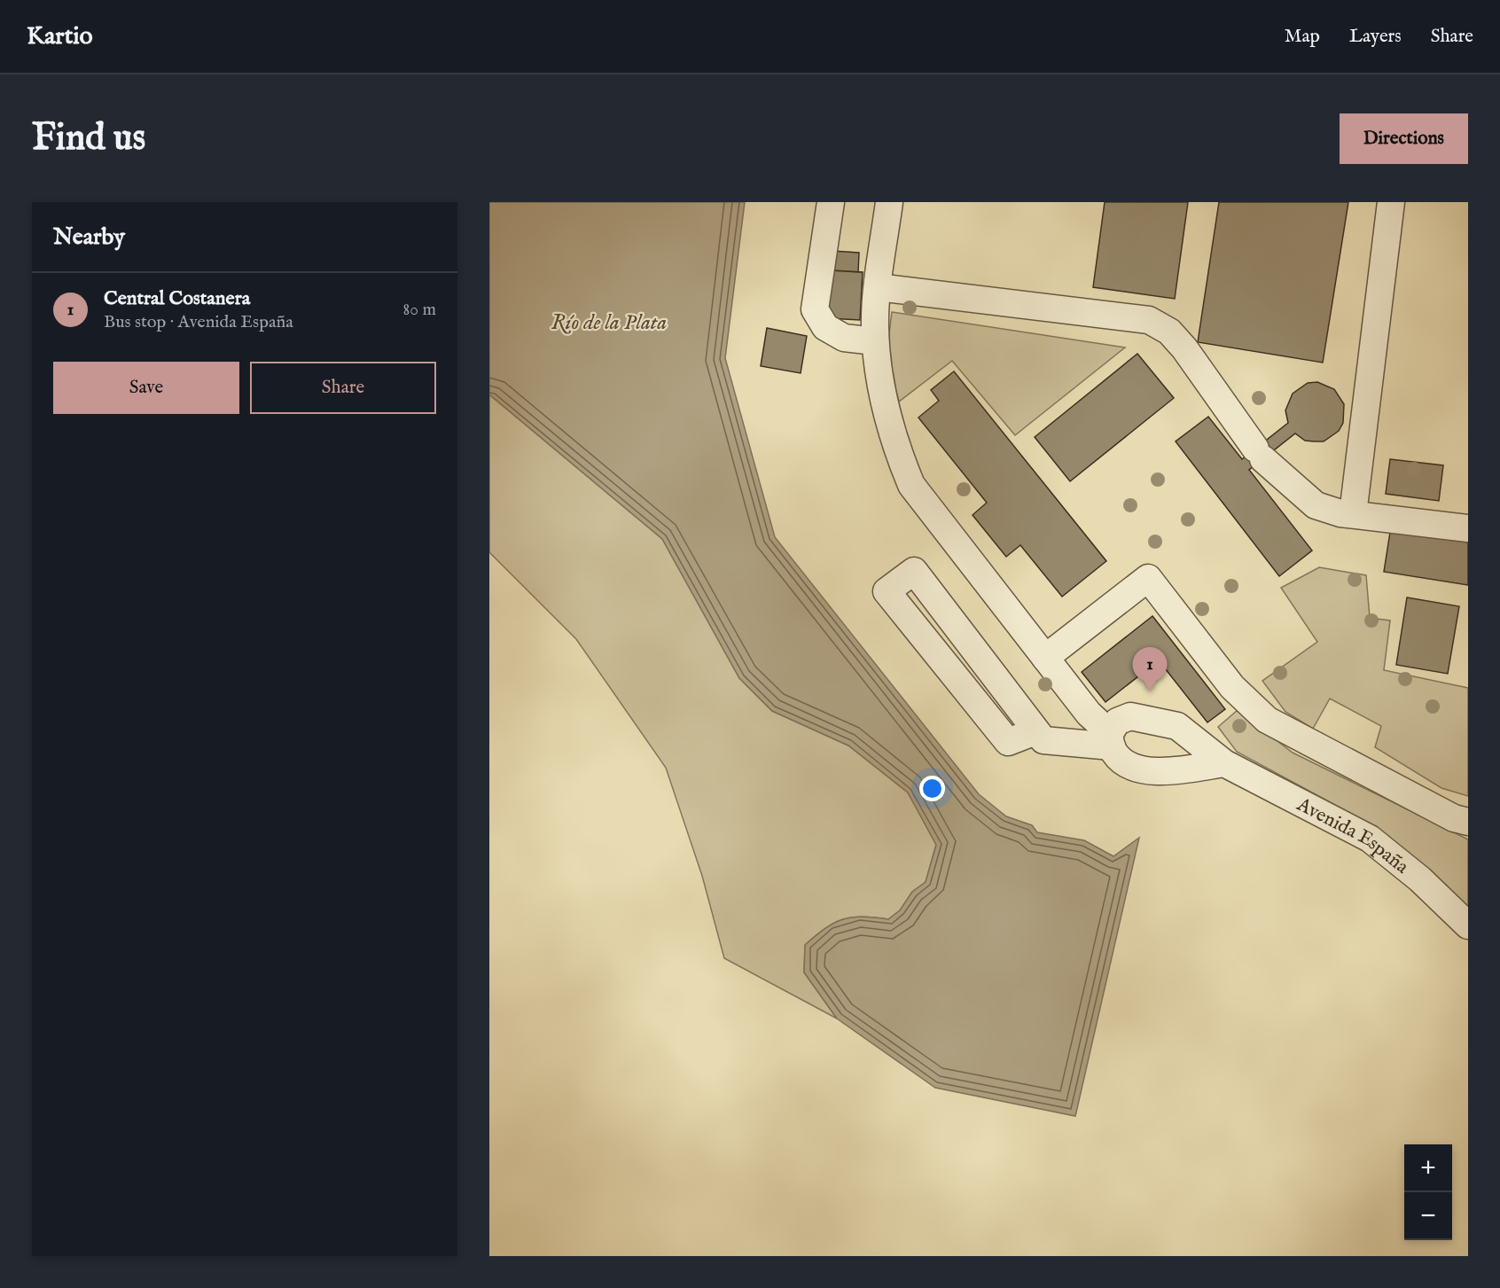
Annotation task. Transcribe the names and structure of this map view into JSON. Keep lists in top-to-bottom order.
{
  "streets": {
    "street": ["Avenida España"]
  },
  "water": ["Río de la Plata"],
  "page": {
    "header": "Kartio",
    "nav": ["Map", "Layers", "Share"],
    "buttons": [
      "Directions",
      ["Save", "Share"]
    ],
    "title": "Find us",
    "heading": "Nearby",
    "list": [
      {
        "mark": "1",
        "name": "Central Costanera",
        "note": "Bus stop · Avenida España",
        "value": "80 m"
      }
    ],
    "pins": "1",
    "map_buttons": ["+", "−"]
  }
}
